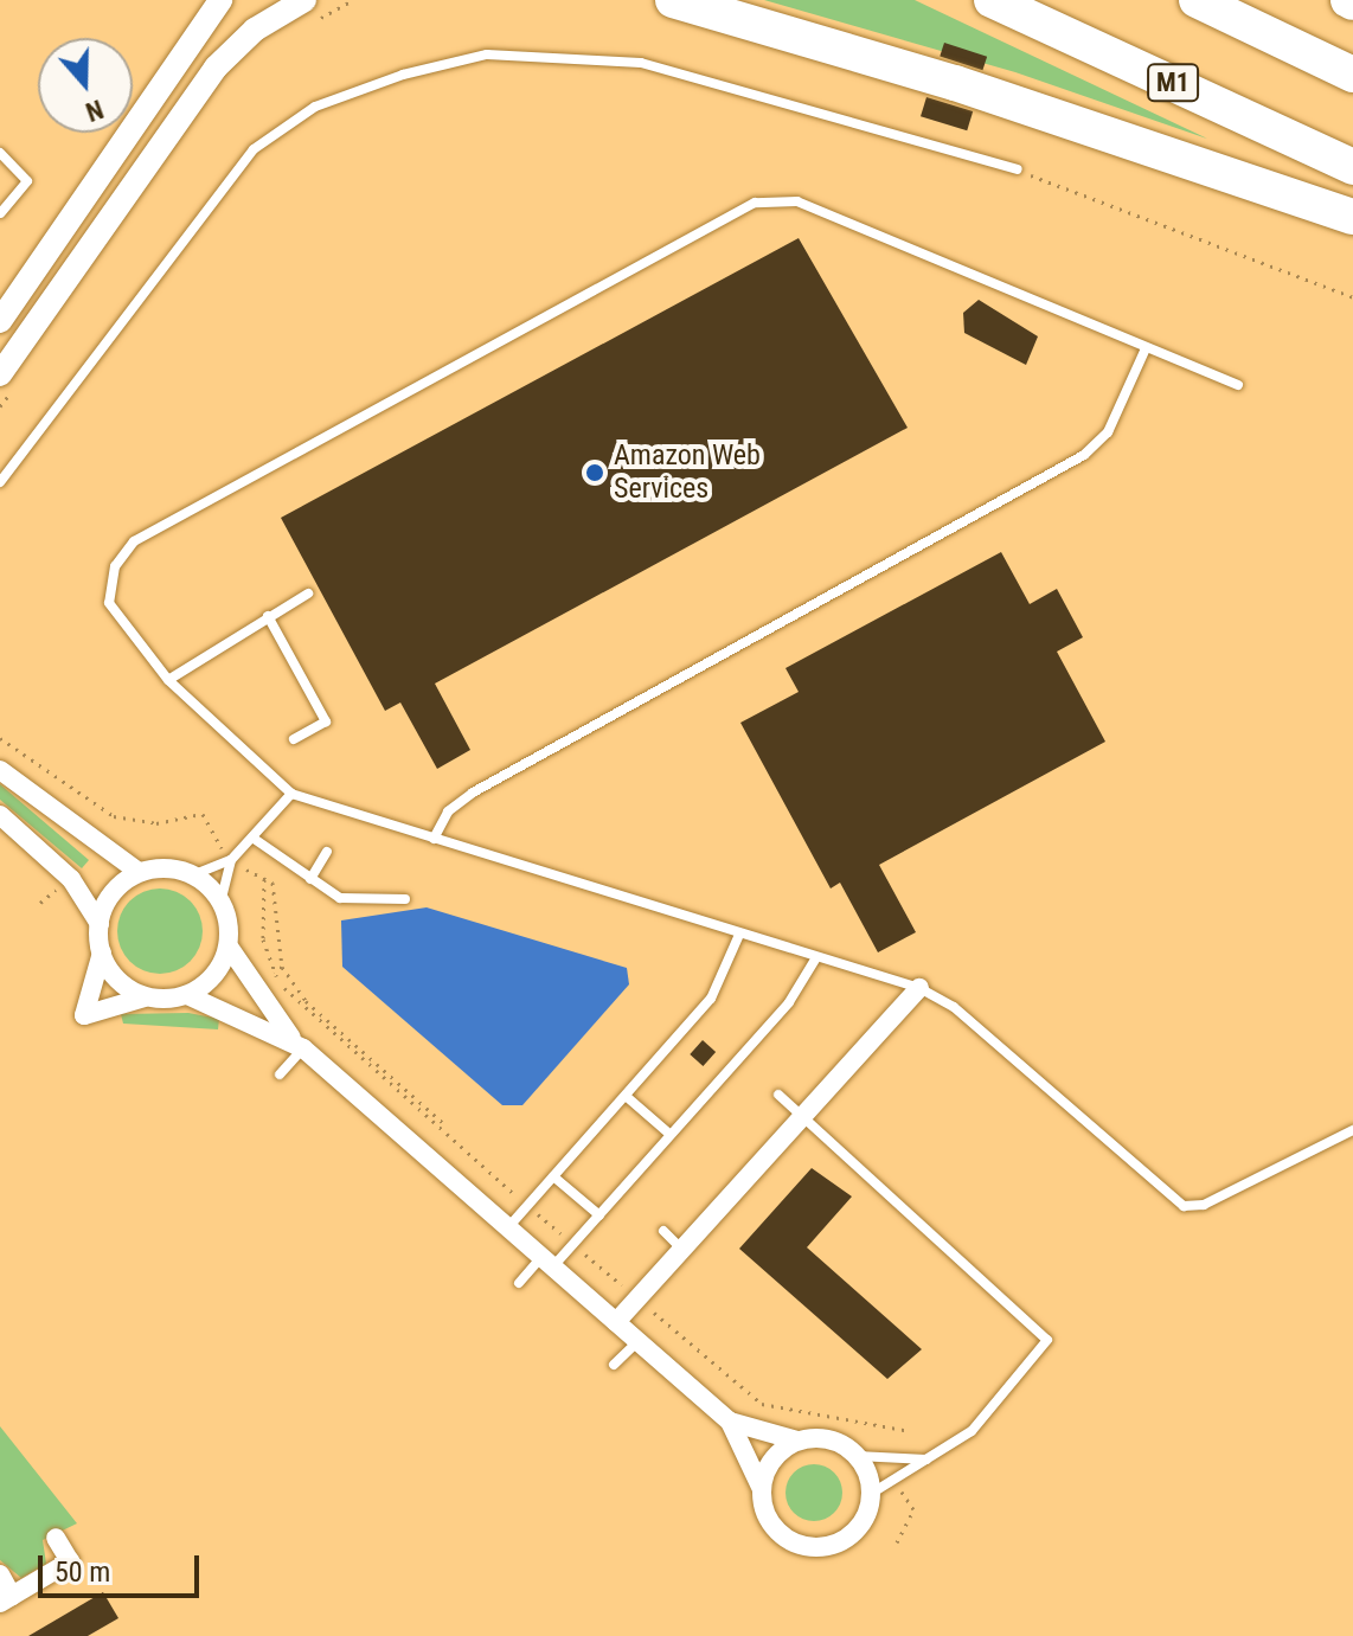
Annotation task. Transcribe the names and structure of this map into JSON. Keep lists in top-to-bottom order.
{
  "streets": {
    "highway": ["M1"]
  },
  "places": ["Amazon Web Services"],
  "scale_bar": "50 m",
  "north": "bottom"
}
